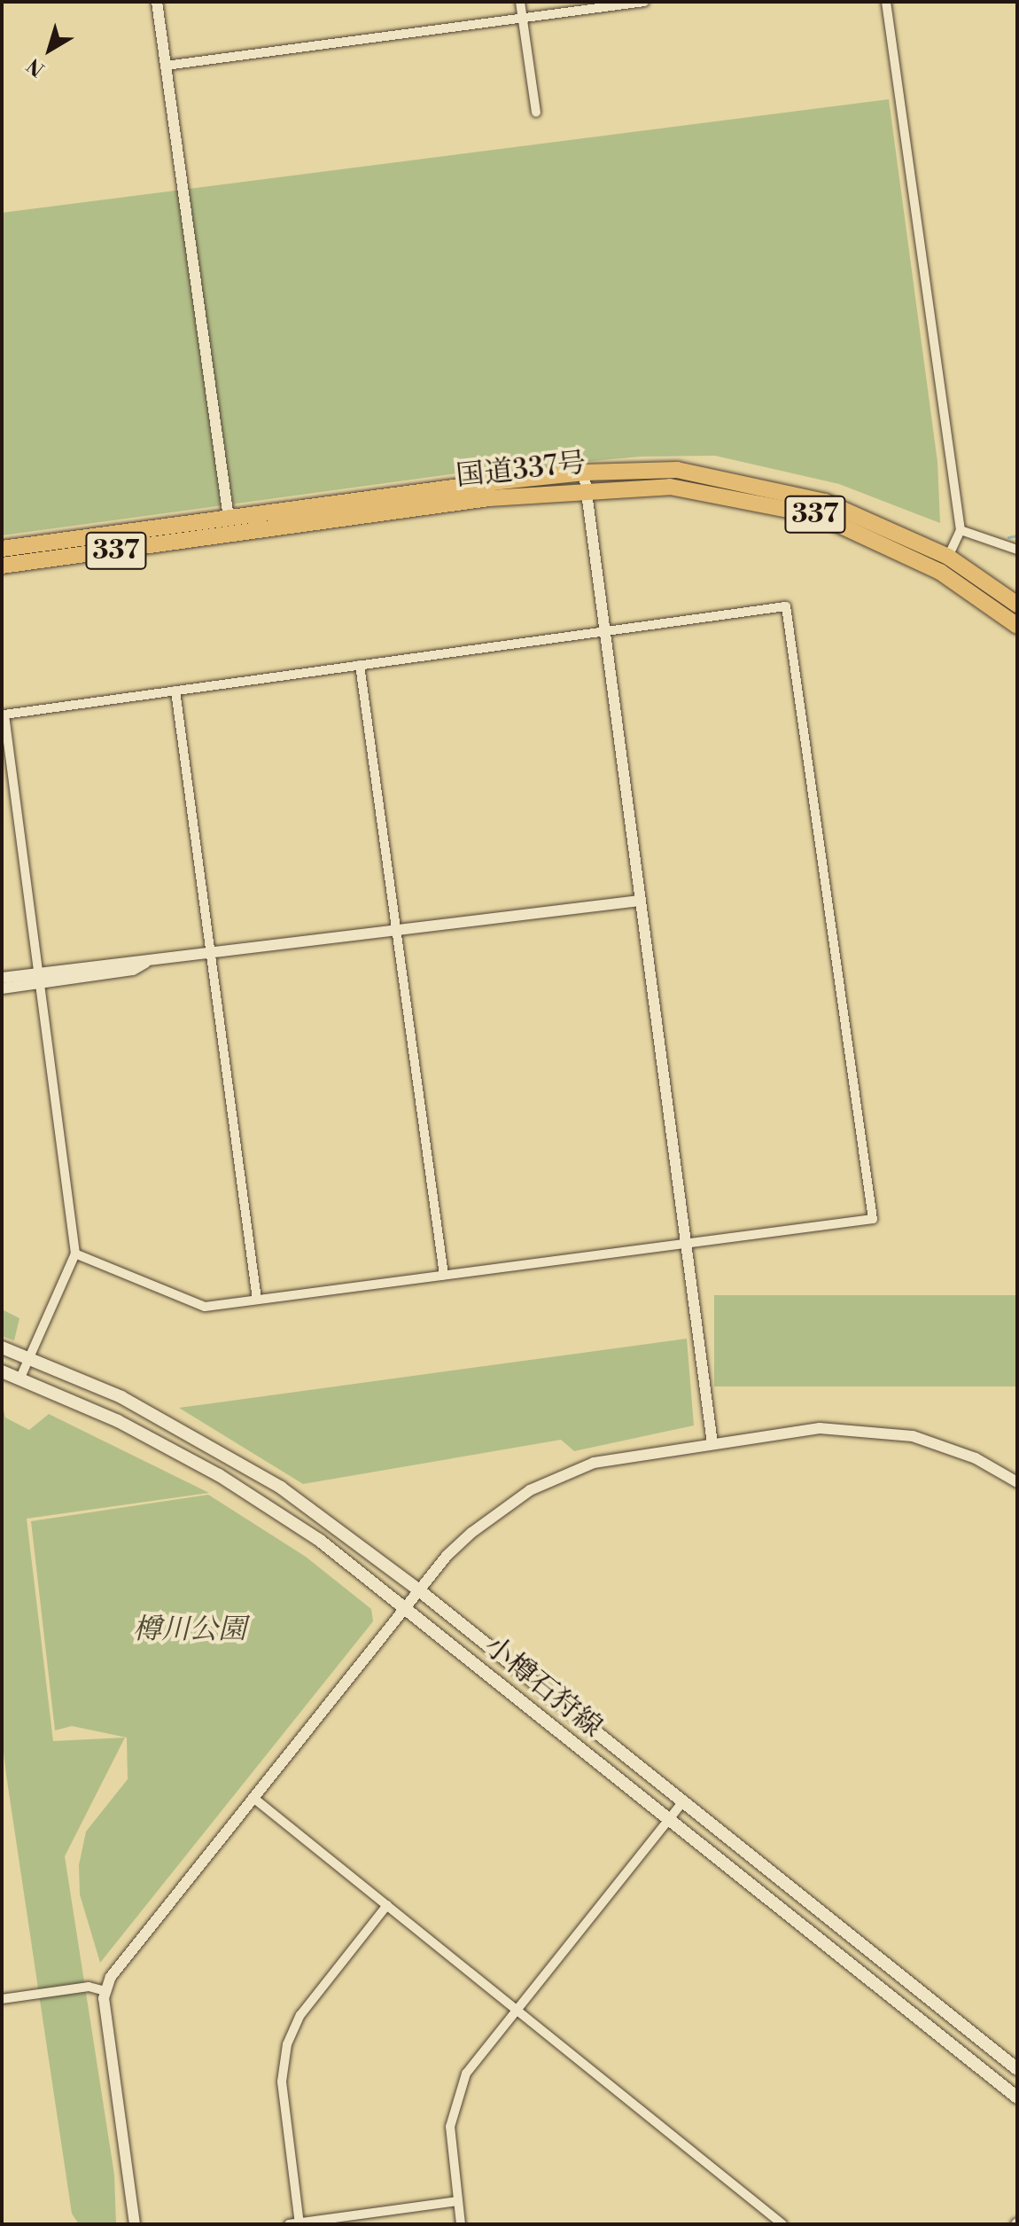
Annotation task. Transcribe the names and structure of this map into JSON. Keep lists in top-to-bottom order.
{
  "streets": {
    "highway": ["国道337号", "337"],
    "main road": ["小樽石狩線"]
  },
  "parks": ["樽川公園"],
  "north": "bottom left"
}
